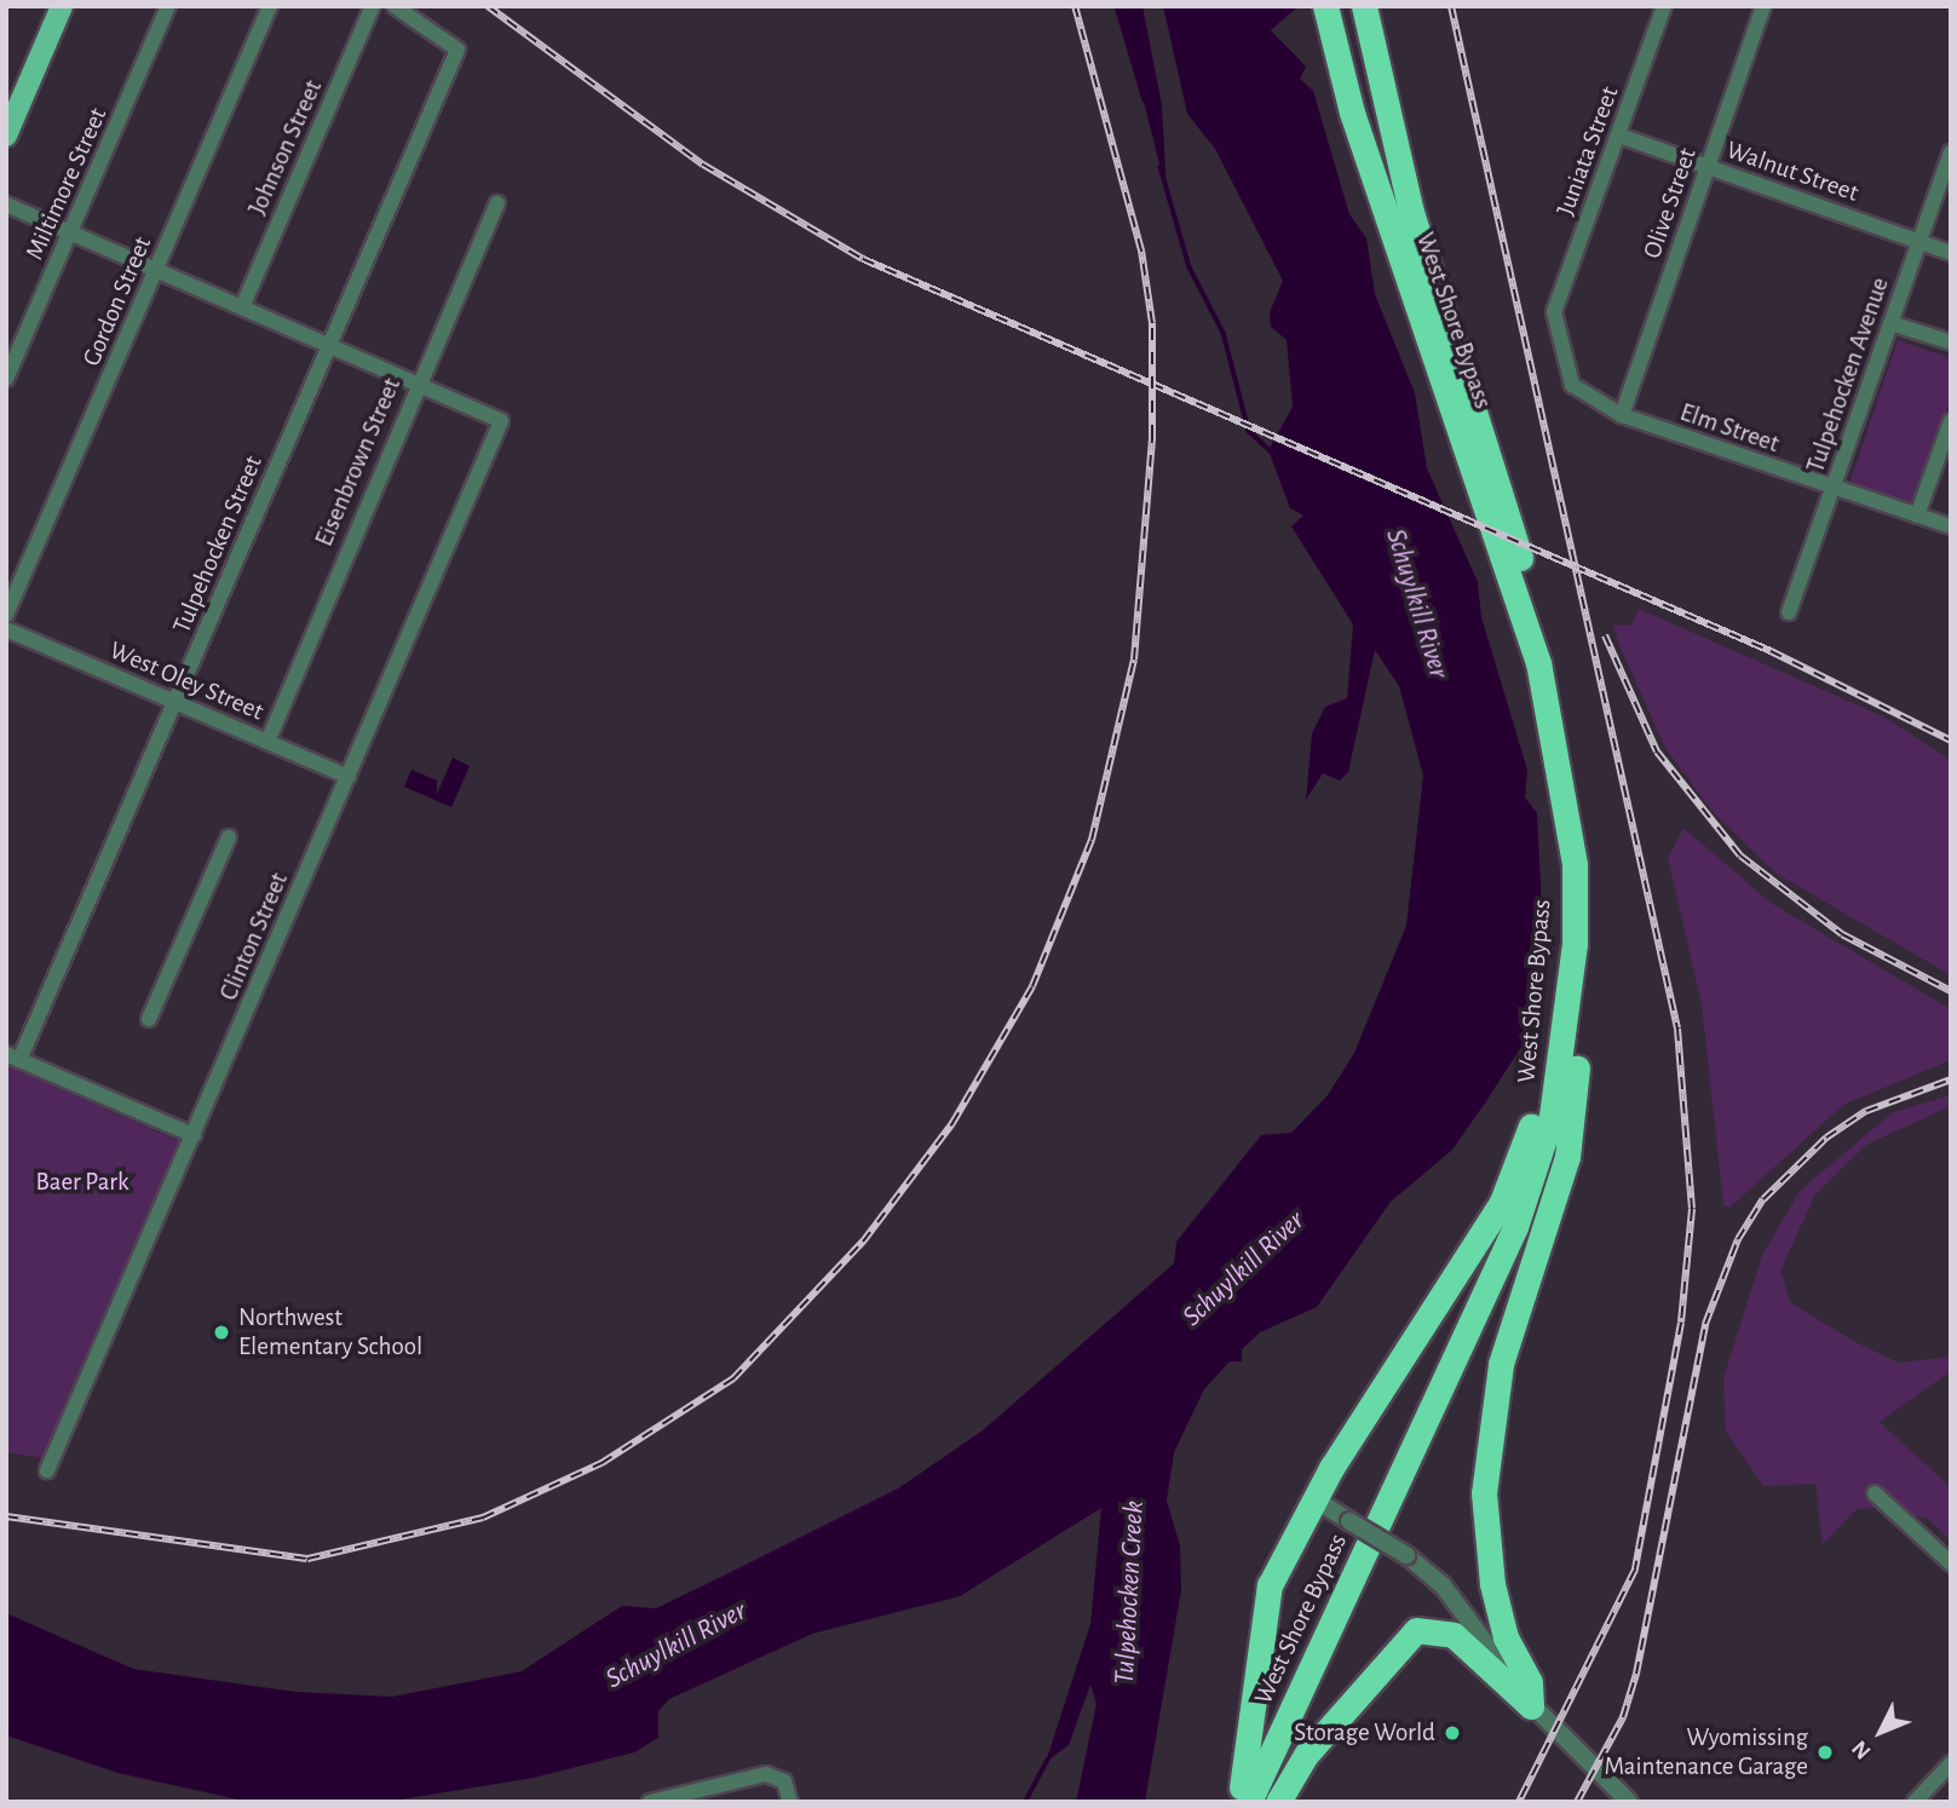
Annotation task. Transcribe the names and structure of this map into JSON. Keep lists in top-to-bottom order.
{
  "streets": {
    "highway": ["West Shore Bypass"],
    "street": [
      "Johnson Street",
      "Juniata Street",
      "Walnut Street",
      "Miltimore Street",
      "Olive Street",
      "Gordon Street",
      "Tulpehocken Avenue",
      "Elm Street",
      "Eisenbrown Street",
      "Tulpehocken Street",
      "West Oley Street",
      "Clinton Street"
    ]
  },
  "crossings": [
    ["Juniata Street", "Walnut Street"],
    ["Juniata Street", "Elm Street"],
    ["Walnut Street", "Olive Street"],
    ["Walnut Street", "Tulpehocken Avenue"],
    ["Olive Street", "Elm Street"],
    ["Tulpehocken Avenue", "Elm Street"],
    ["Eisenbrown Street", "West Oley Street"],
    ["Eisenbrown Street", "Clinton Street"],
    ["Tulpehocken Street", "West Oley Street"],
    ["West Oley Street", "Clinton Street"]
  ],
  "water": ["Schuylkill River", "Tulpehocken Creek"],
  "parks": ["Baer Park"],
  "places": ["Northwest Elementary School", "Storage World", "Wyomissing Maintenance Garage"],
  "north": "bottom left"
}
